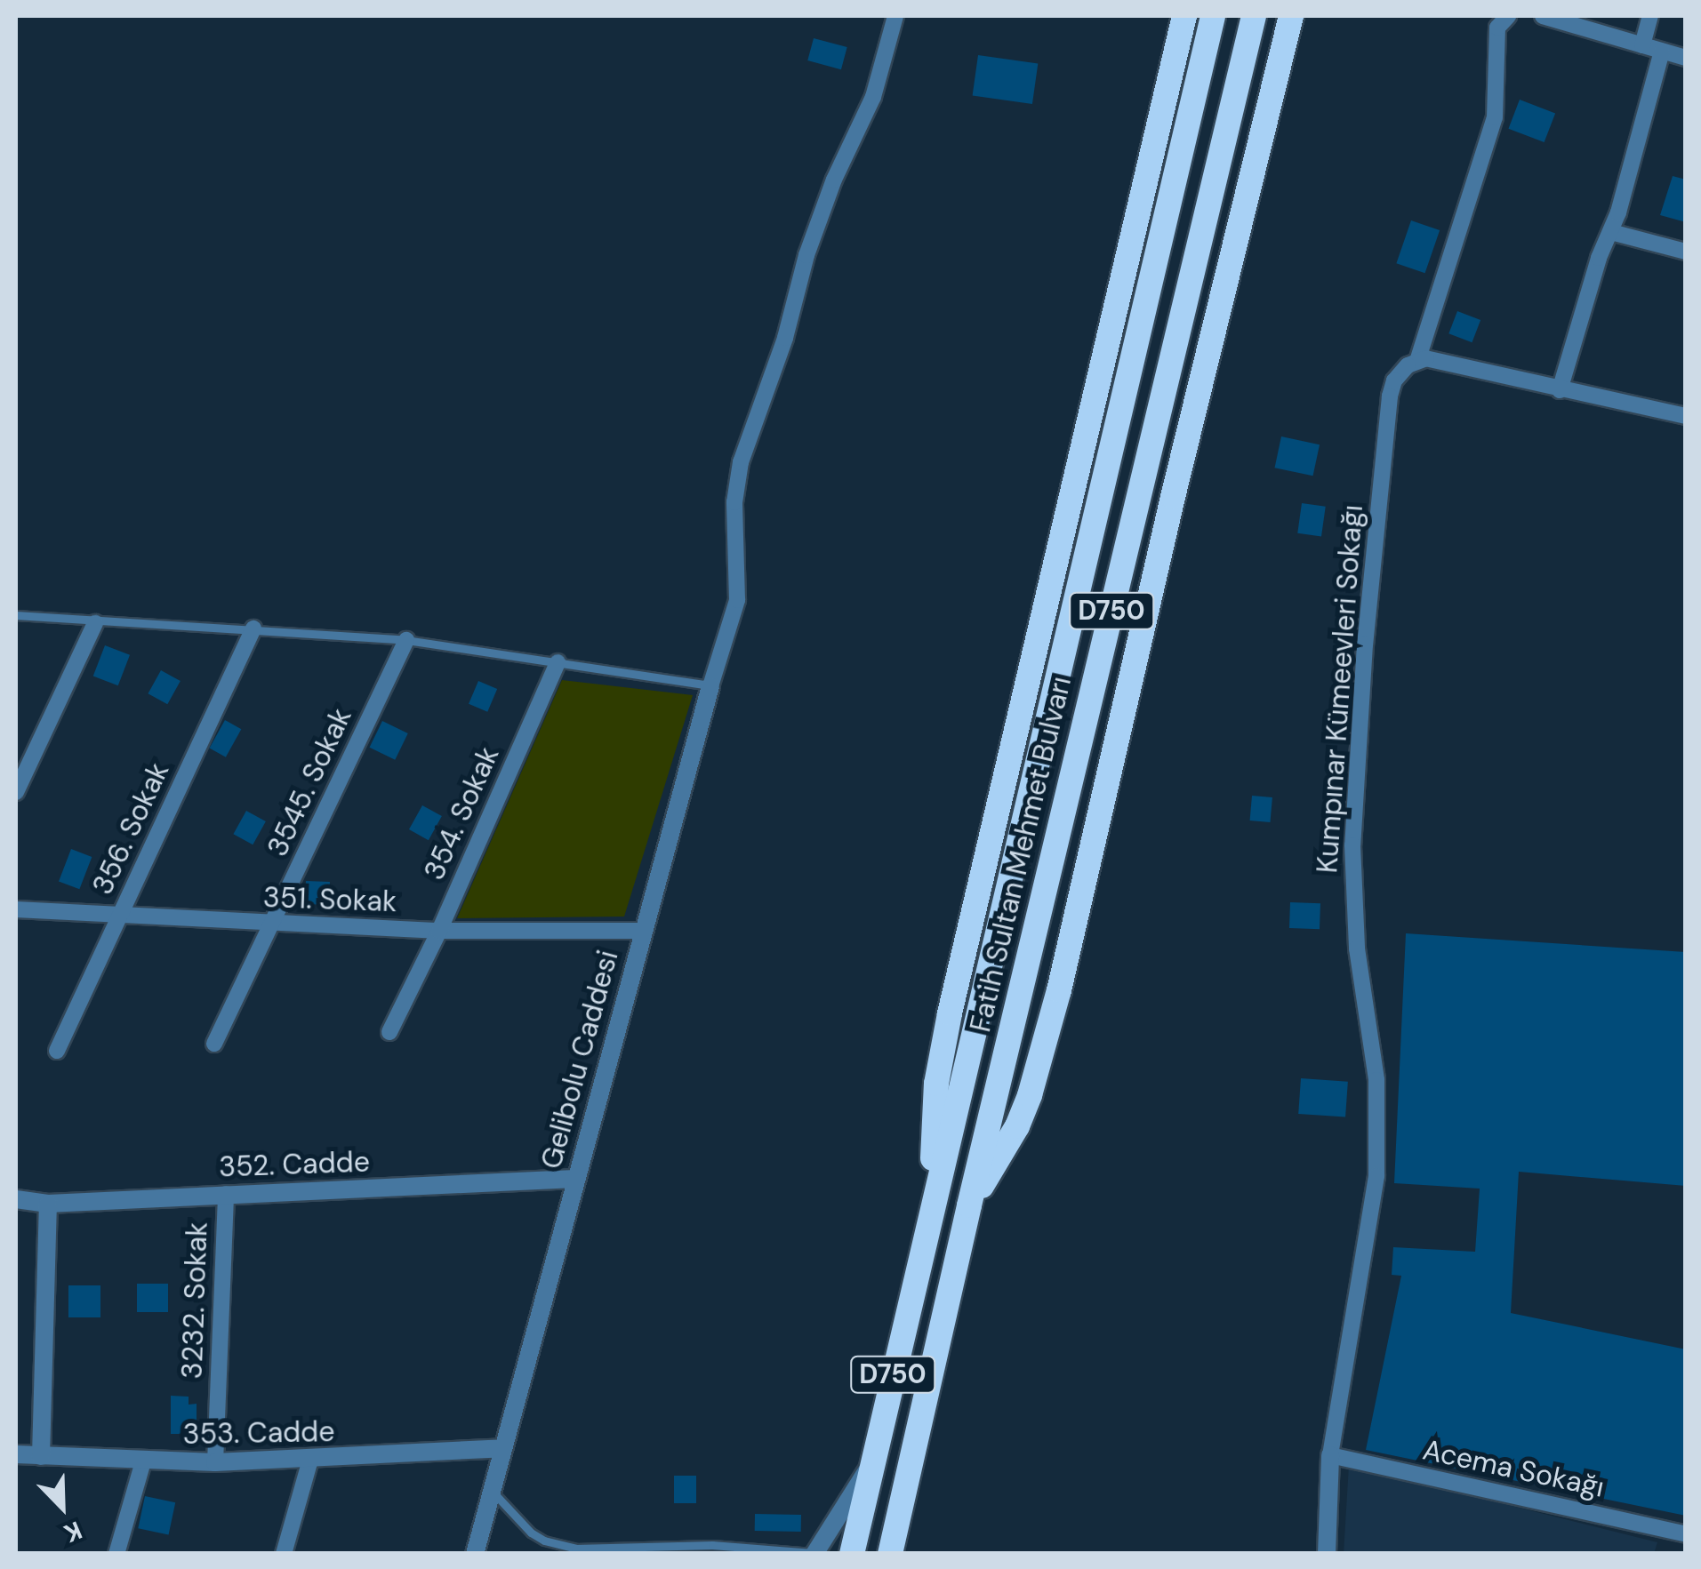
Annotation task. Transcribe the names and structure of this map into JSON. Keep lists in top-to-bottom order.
{
  "streets": {
    "highway": ["D750", "Fatih Sultan Mehmet Bulvarı"],
    "street": [
      "Kumpınar Kümeevleri Sokağı",
      "3545. Sokak",
      "354. Sokak",
      "356. Sokak",
      "351. Sokak",
      "Gelibolu Caddesi",
      "352. Cadde",
      "3232. Sokak",
      "353. Cadde",
      "Acema Sokağı"
    ]
  },
  "crossings": [
    ["Kumpınar Kümeevleri Sokağı", "Acema Sokağı"],
    ["3545. Sokak", "351. Sokak"],
    ["354. Sokak", "351. Sokak"],
    ["356. Sokak", "351. Sokak"],
    ["351. Sokak", "Gelibolu Caddesi"],
    ["Gelibolu Caddesi", "352. Cadde"],
    ["Gelibolu Caddesi", "353. Cadde"],
    ["352. Cadde", "3232. Sokak"],
    ["3232. Sokak", "353. Cadde"]
  ],
  "north": "bottom right"
}
